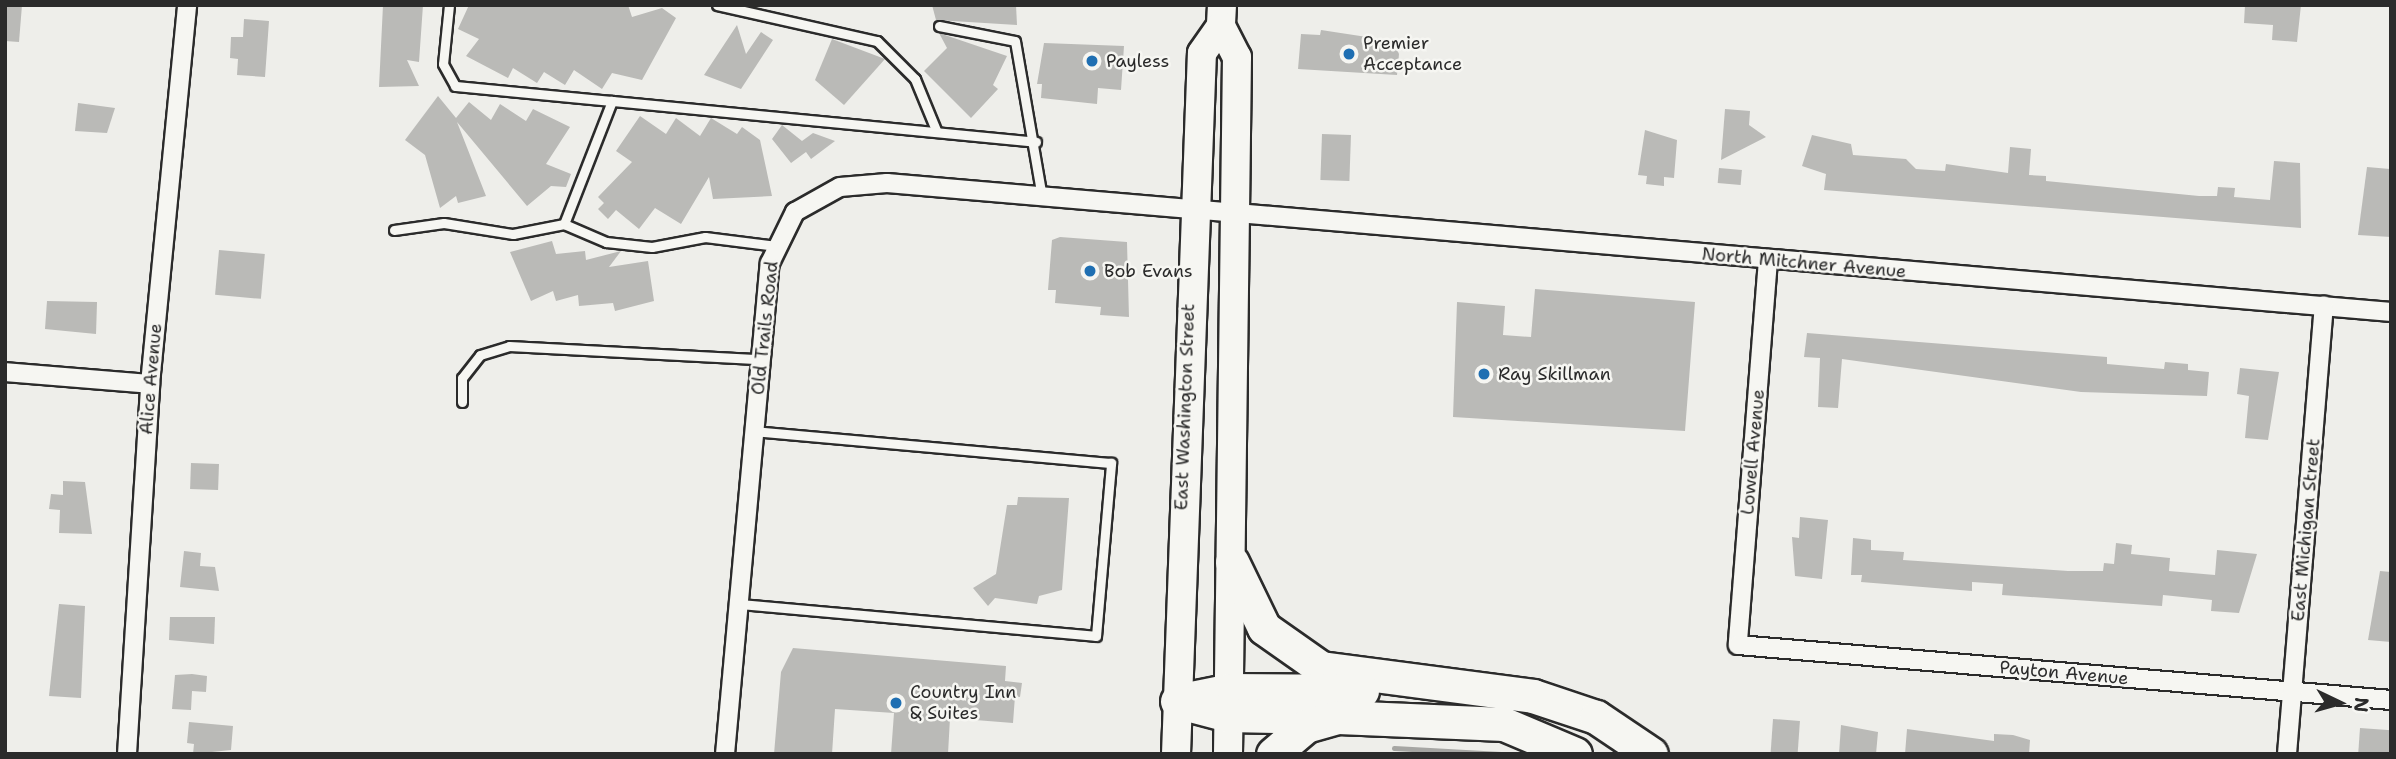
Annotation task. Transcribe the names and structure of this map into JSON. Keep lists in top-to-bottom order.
{
  "streets": {
    "main road": ["East Washington Street"],
    "street": [
      "North Mitchner Avenue",
      "Old Trails Road",
      "Alice Avenue",
      "Lowell Avenue",
      "East Michigan Street",
      "Payton Avenue"
    ]
  },
  "crossings": [
    ["North Mitchner Avenue", "Old Trails Road"],
    ["North Mitchner Avenue", "East Washington Street"],
    ["North Mitchner Avenue", "Lowell Avenue"],
    ["North Mitchner Avenue", "East Michigan Street"],
    ["Old Trails Road", "East Washington Street"],
    ["Lowell Avenue", "Payton Avenue"],
    ["East Michigan Street", "Payton Avenue"]
  ],
  "places": [
    "Premier Acceptance",
    "Payless",
    "Bob Evans",
    "Ray Skillman",
    "Country Inn & Suites"
  ],
  "north": "right"
}
